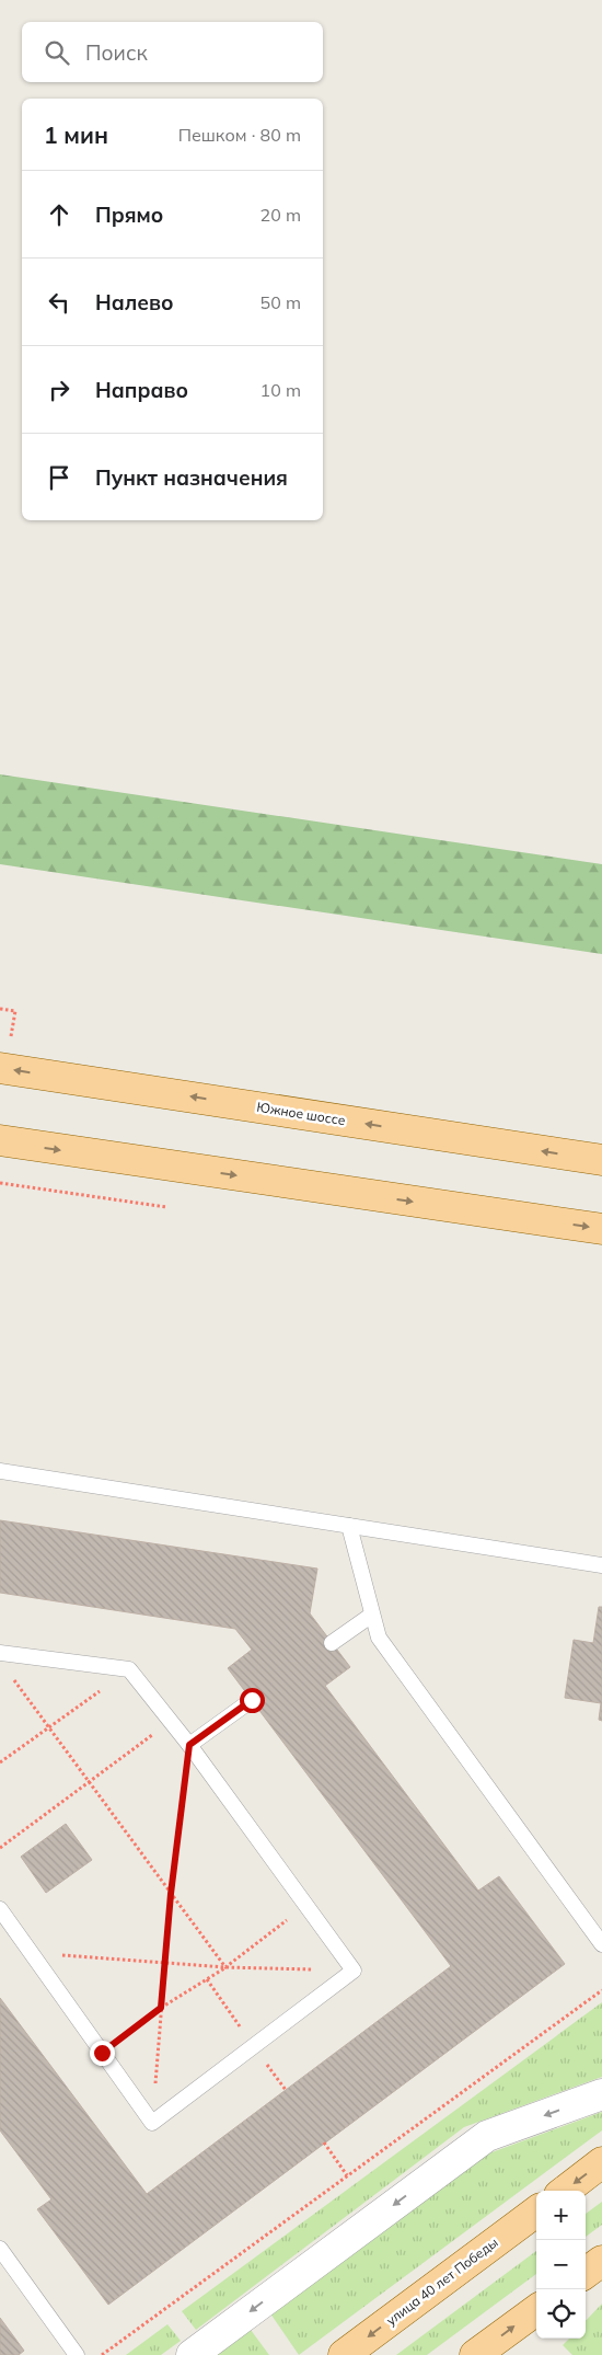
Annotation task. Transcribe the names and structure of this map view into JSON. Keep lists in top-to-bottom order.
{
  "streets": {
    "main road": ["Южное шоссе", "улица 40 лет Победы"]
  },
  "page": {
    "search": "Поиск",
    "heading": ["1 мин", "Пешком · 80 m"],
    "list": [
      ["Прямо", "20 m"],
      ["Налево", "50 m"],
      ["Направо", "10 m"],
      "Пункт назначения"
    ],
    "map_buttons": ["+", "−"]
  }
}
